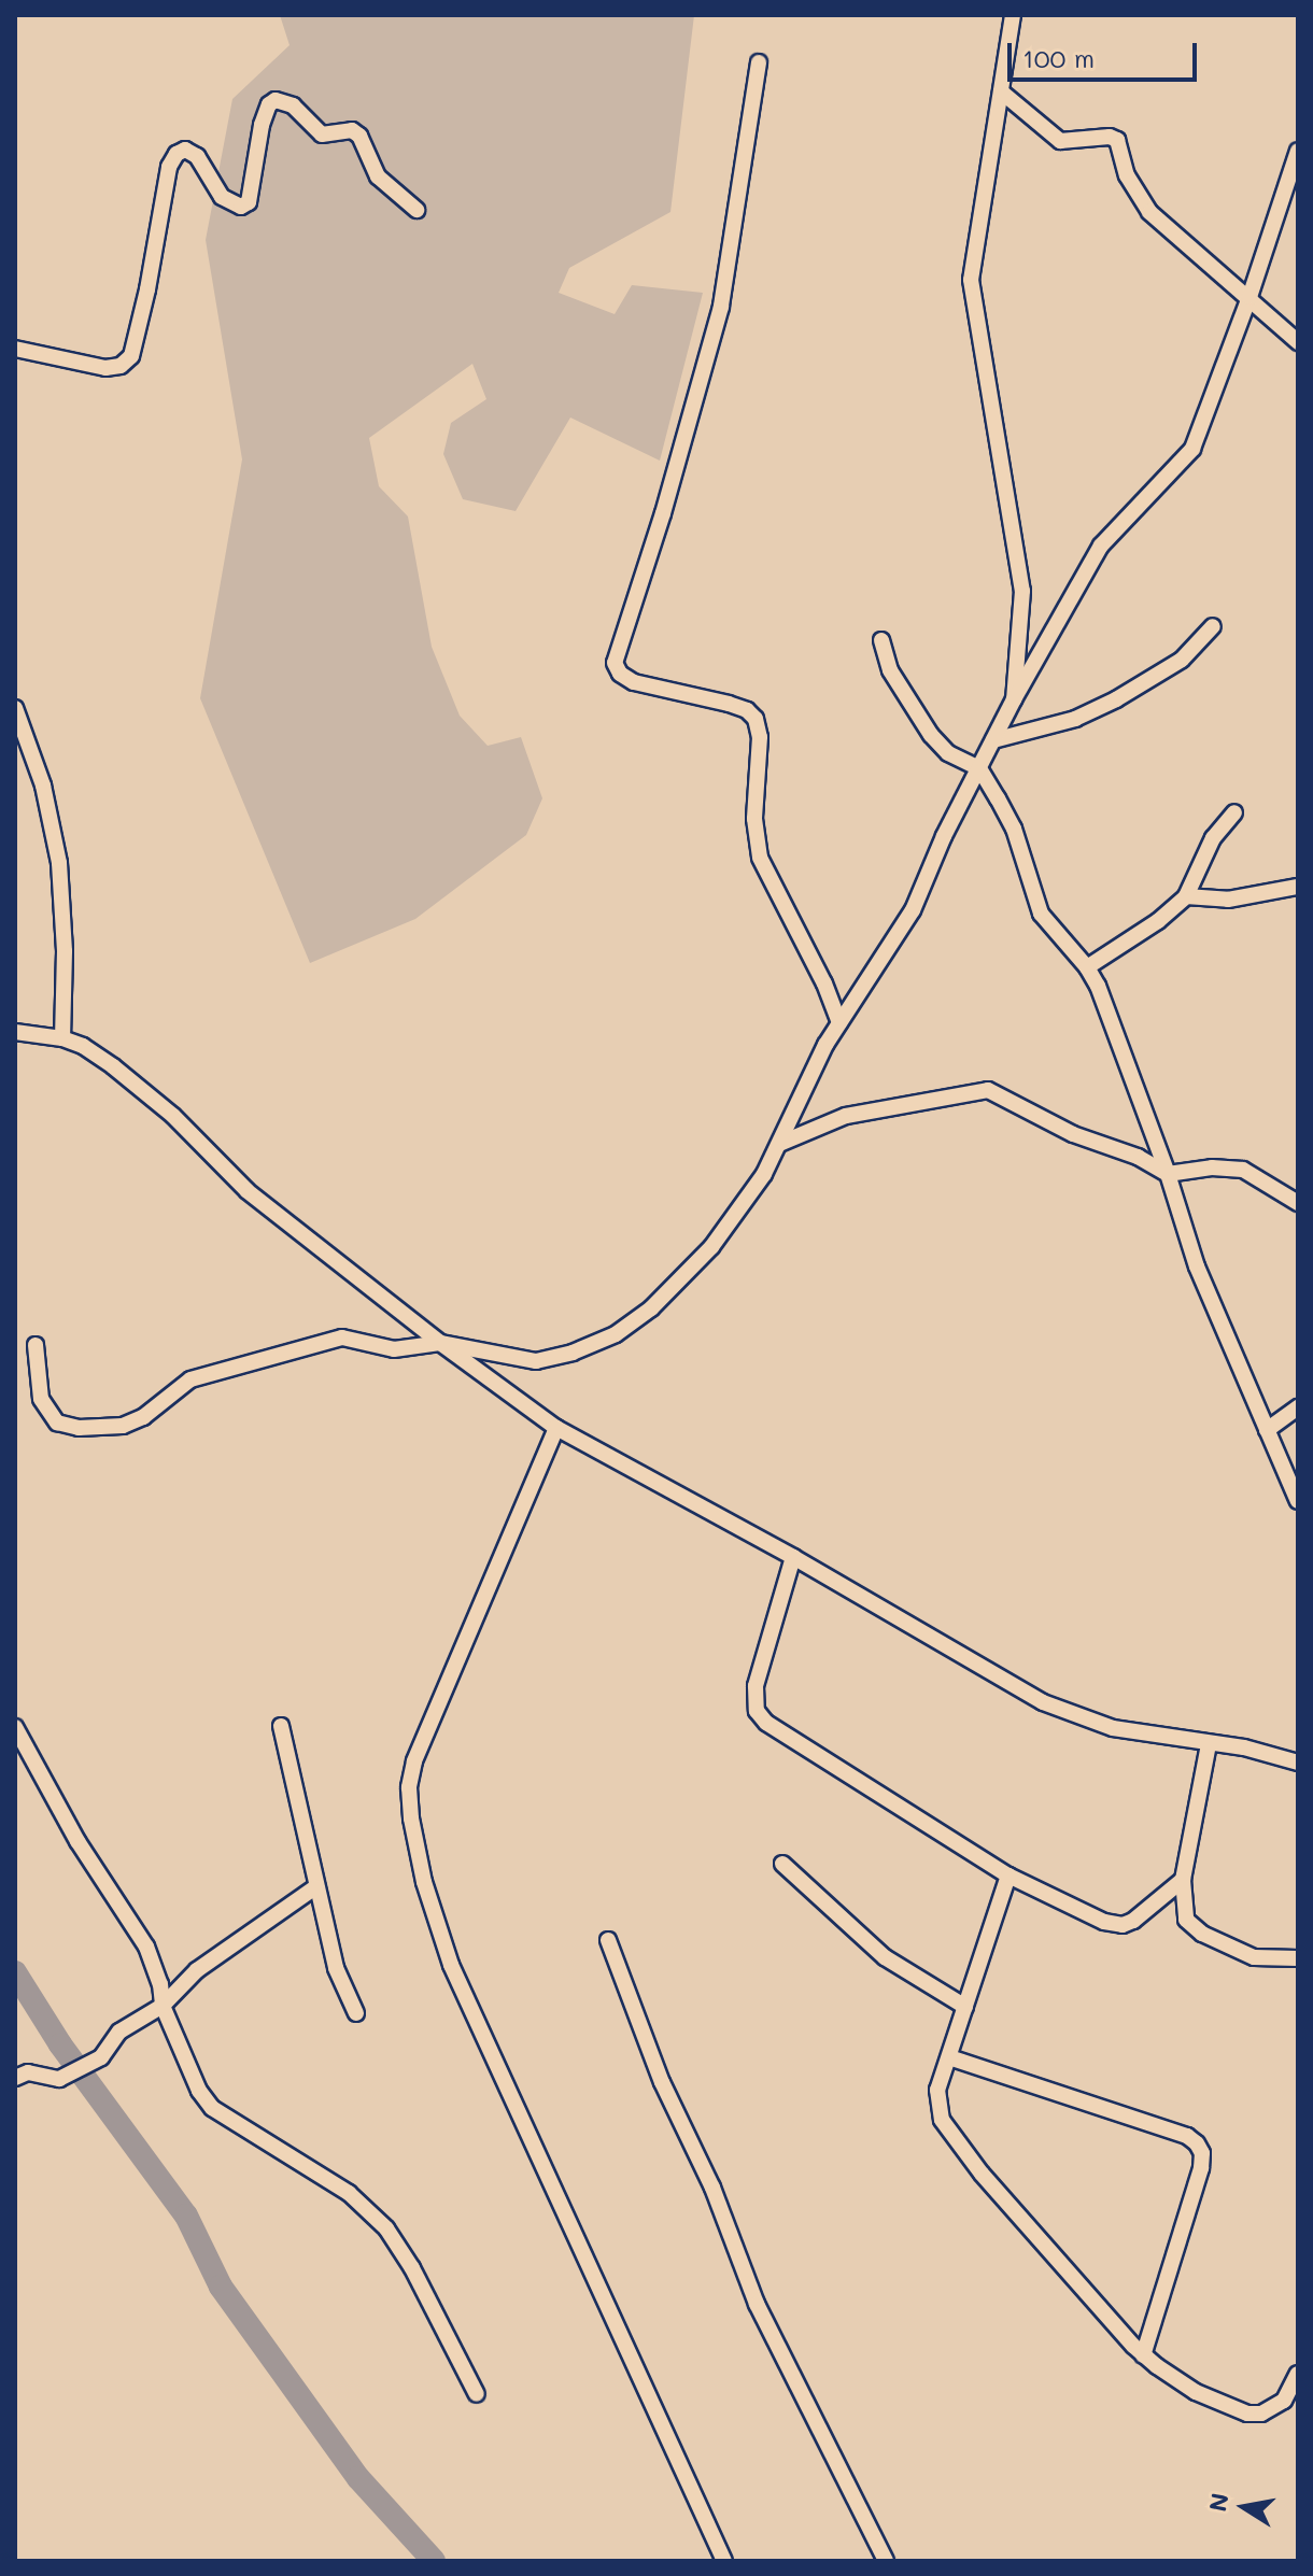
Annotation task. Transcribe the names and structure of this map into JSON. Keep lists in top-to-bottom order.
{
  "scale_bar": "100 m",
  "north": "left"
}
